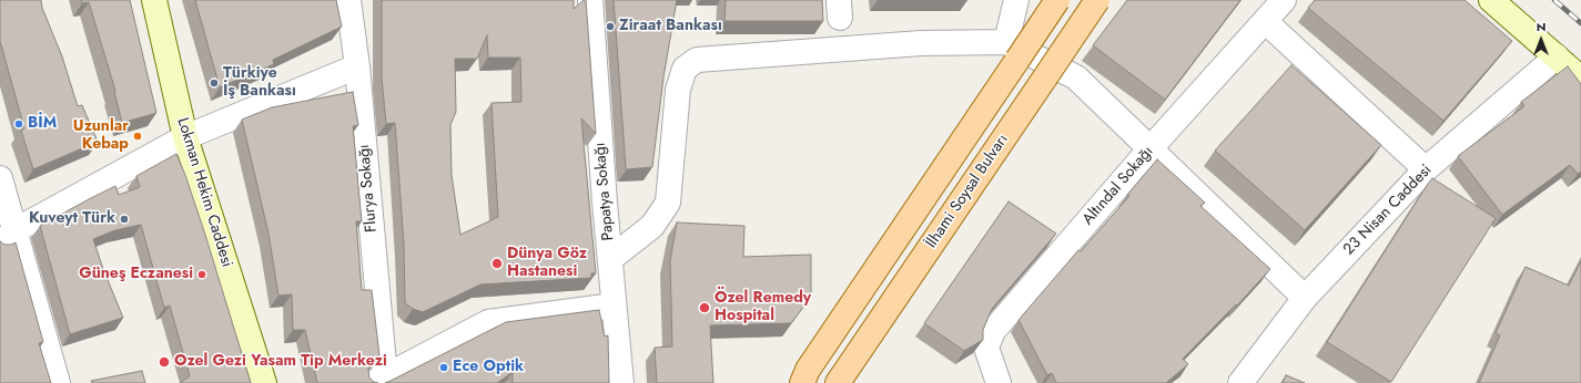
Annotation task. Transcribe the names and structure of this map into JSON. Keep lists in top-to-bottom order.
{
  "streets": {
    "main road": ["İlhami Soysal Bulvarı"],
    "street": [
      "Altındal Sokağı",
      "Flurya Sokağı",
      "Papatya Sokağı",
      "Lokman Hekim Caddesi",
      "23 Nisan Caddesi"
    ]
  },
  "places": [
    "Ziraat Bankası",
    "Türkiye İş Bankası",
    "BİM",
    "Uzunlar Kebap",
    "Kuveyt Türk",
    "Dünya Göz Hastanesi",
    "Güneş Eczanesi",
    "Özel Remedy Hospital",
    "Ozel Gezi Yasam Tip Merkezi",
    "Ece Optik"
  ],
  "north": "top"
}
